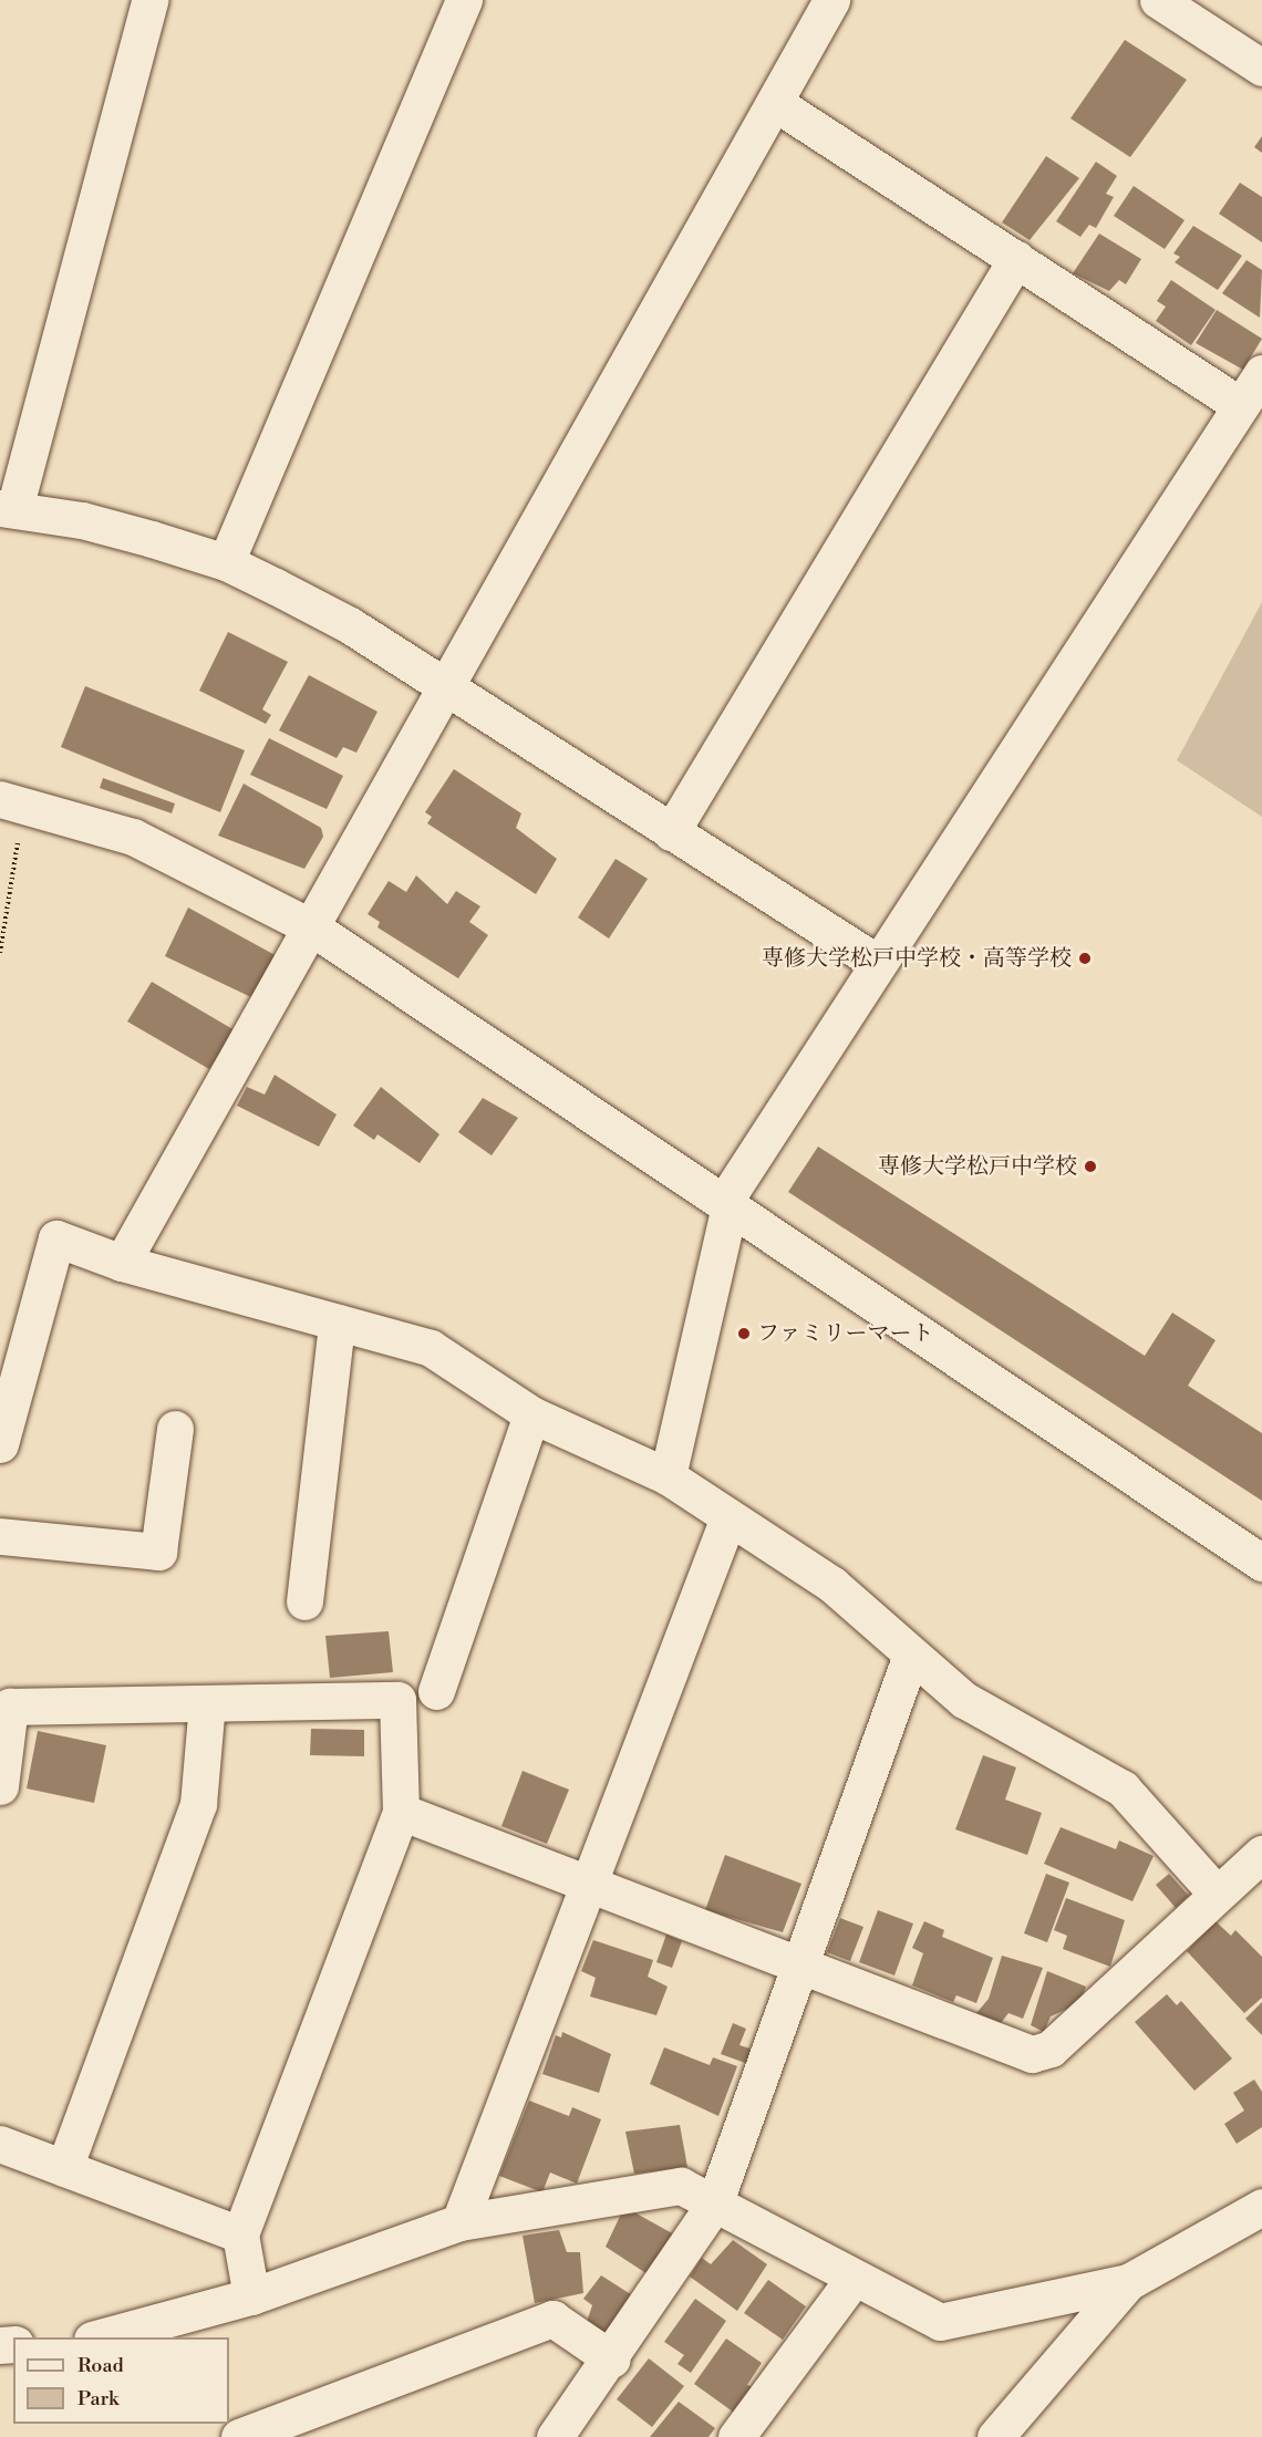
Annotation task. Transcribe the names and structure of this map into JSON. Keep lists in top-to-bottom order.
{
  "places": ["専修大学松戸中学校・高等学校", "専修大学松戸中学校", "ファミリーマート"],
  "legend": ["Road", "Park"]
}
